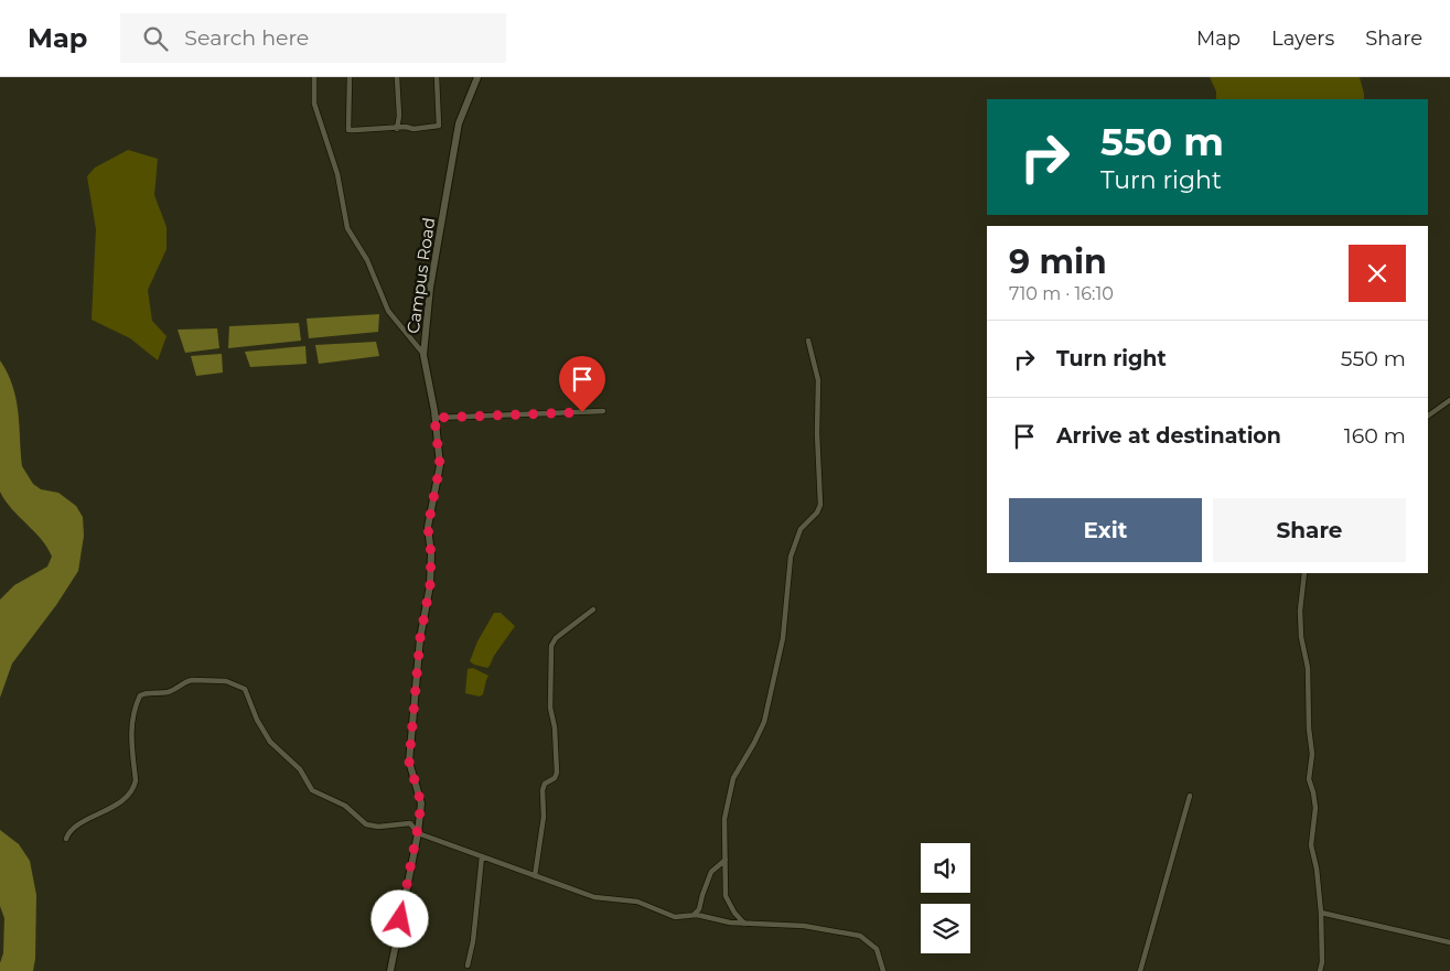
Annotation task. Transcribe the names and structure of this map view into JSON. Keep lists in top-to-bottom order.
{
  "streets": {
    "street": ["Campus Road"]
  },
  "page": {
    "header": "Map",
    "search": "Search here",
    "nav": ["Map", "Layers", "Share"],
    "turn": ["550 m", "Turn right"],
    "heading": ["9 min", "710 m · 16:10"],
    "list": [
      {
        "name": "Turn right",
        "value": "550 m"
      },
      {
        "name": "Arrive at destination",
        "value": "160 m"
      }
    ],
    "buttons": ["Exit", "Share"]
  }
}
